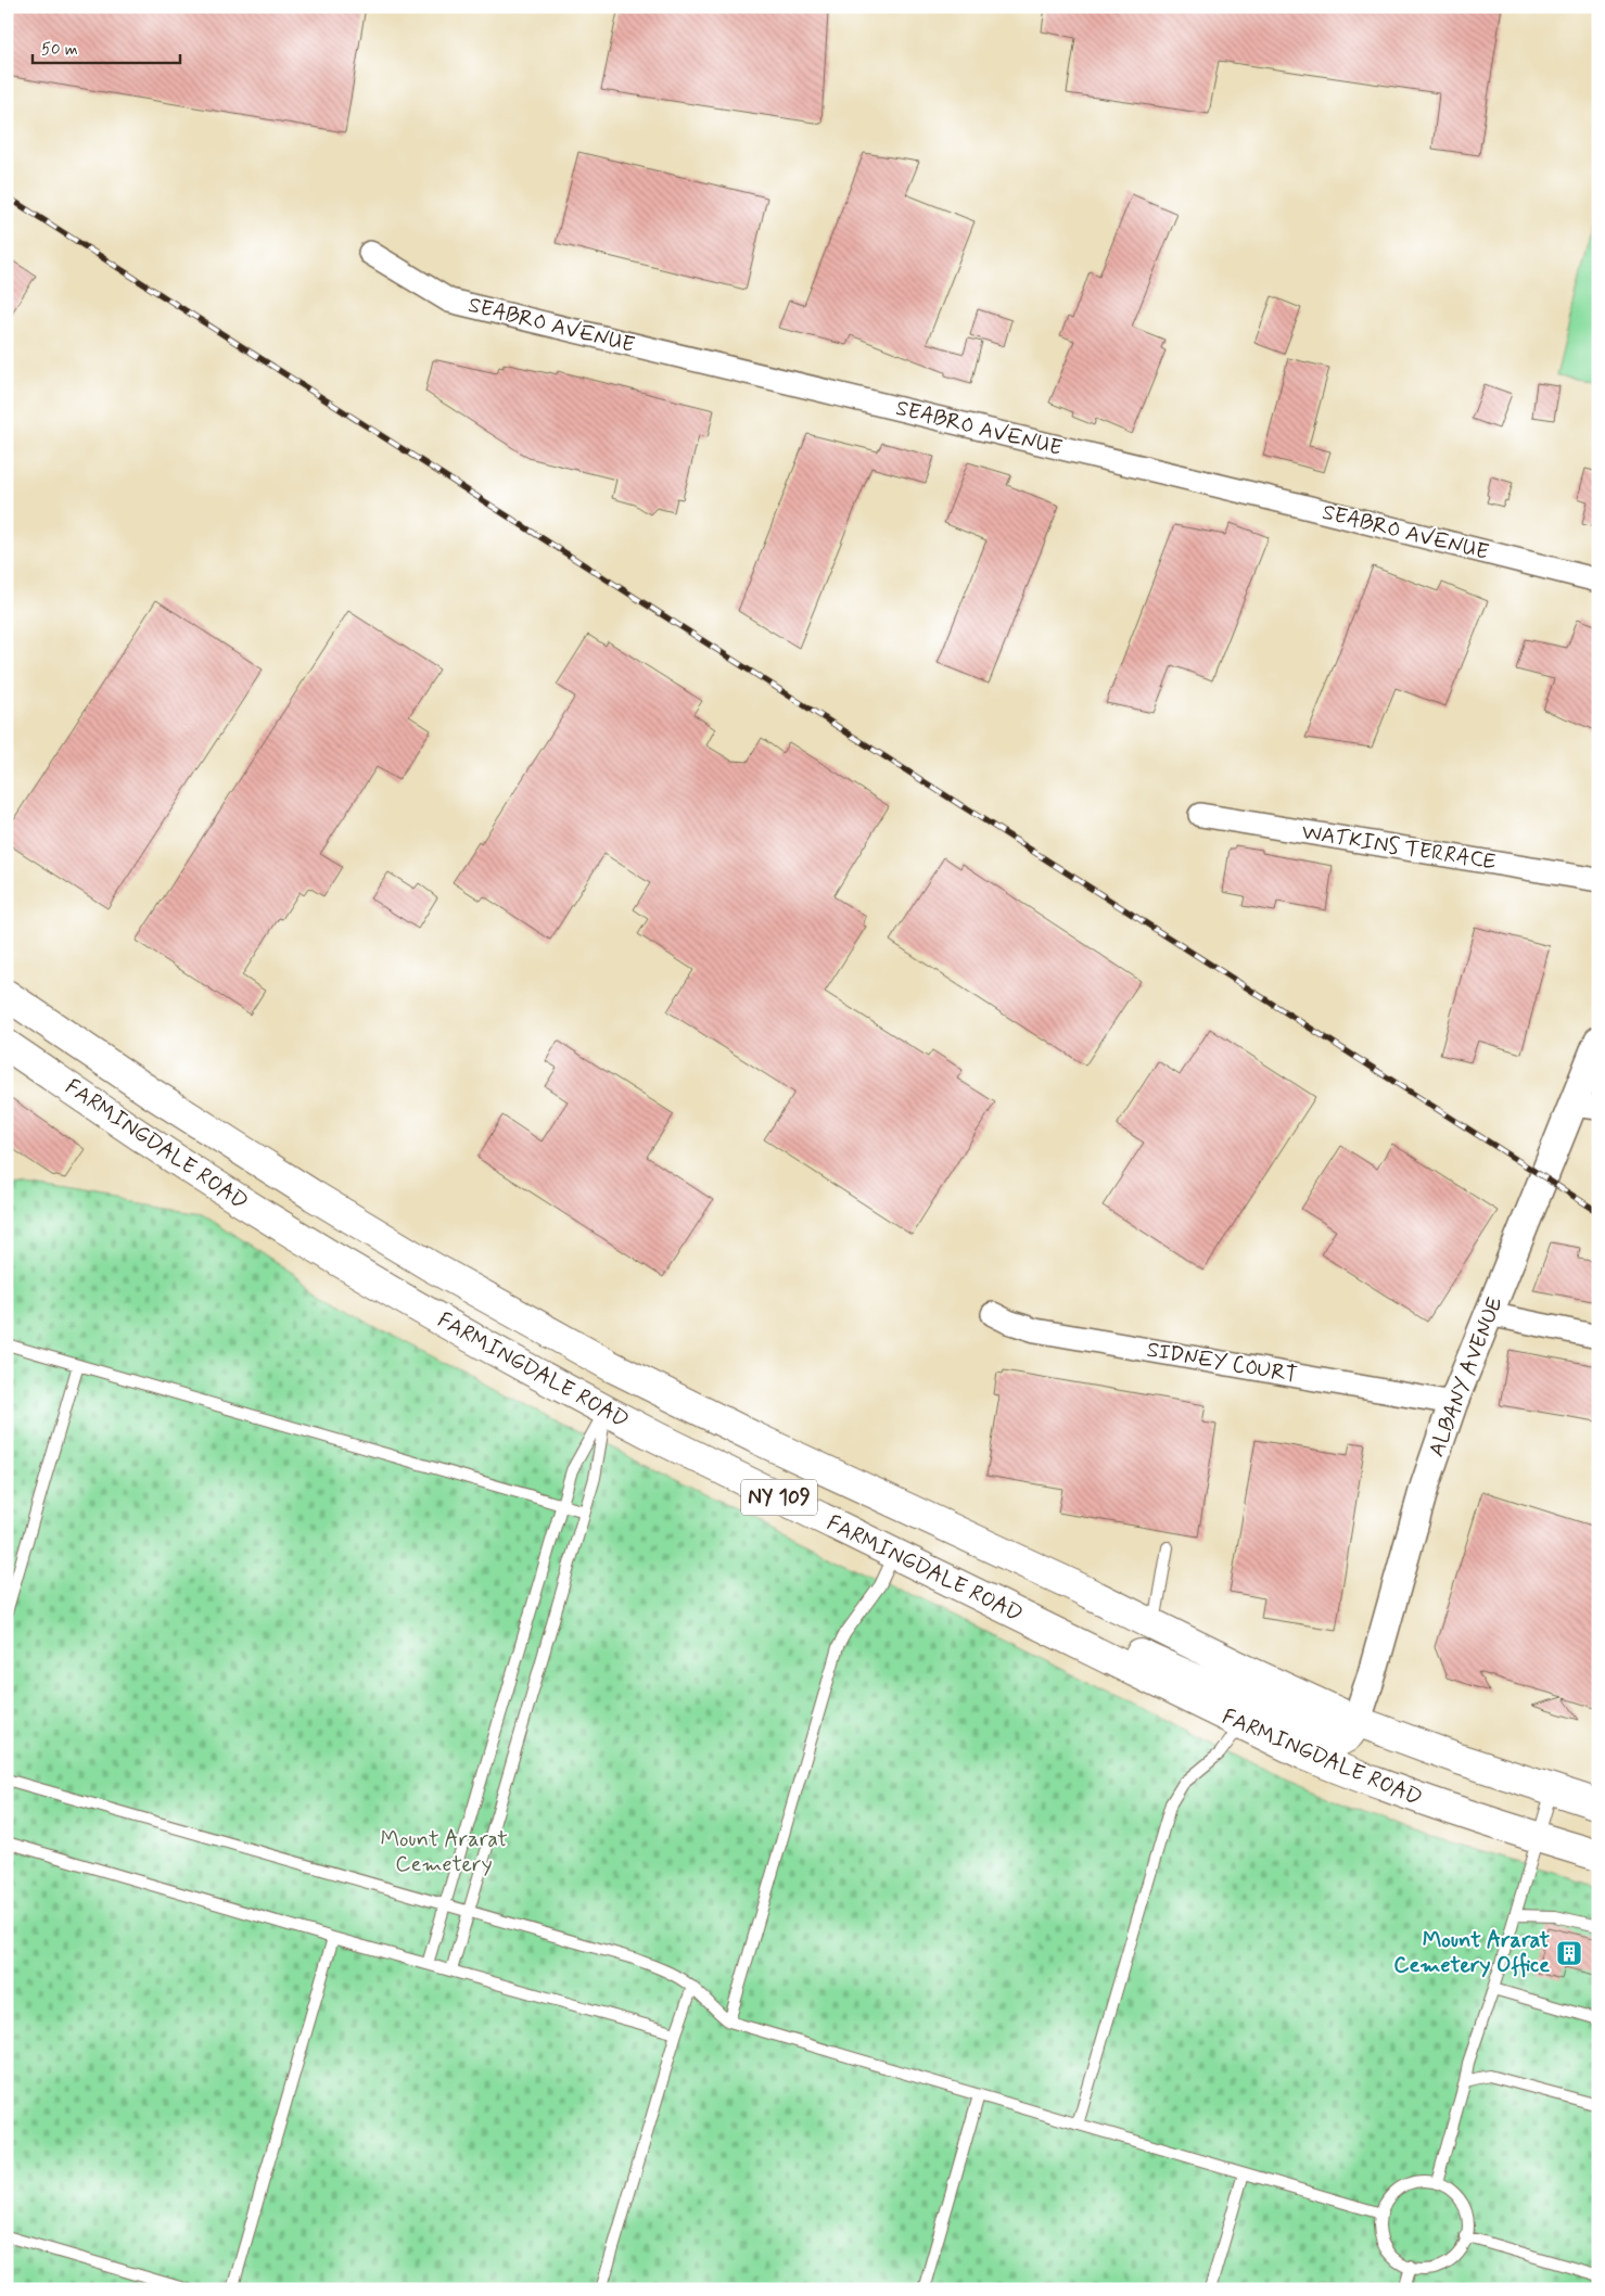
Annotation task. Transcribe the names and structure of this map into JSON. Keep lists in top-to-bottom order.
{
  "streets": {
    "main road": ["FARMINGDALE ROAD", "NY 109"],
    "street": [
      "SEABRO AVENUE",
      "WATKINS TERRACE",
      "SIDNEY COURT",
      "ALBANY AVENUE"
    ]
  },
  "crossings": [
    ["FARMINGDALE ROAD", "ALBANY AVENUE"],
    ["SIDNEY COURT", "ALBANY AVENUE"]
  ],
  "parks": ["Mount Ararat Cemetery"],
  "places": {
    "building": ["Mount Ararat Cemetery Office"]
  },
  "scale_bar": "50 m"
}
